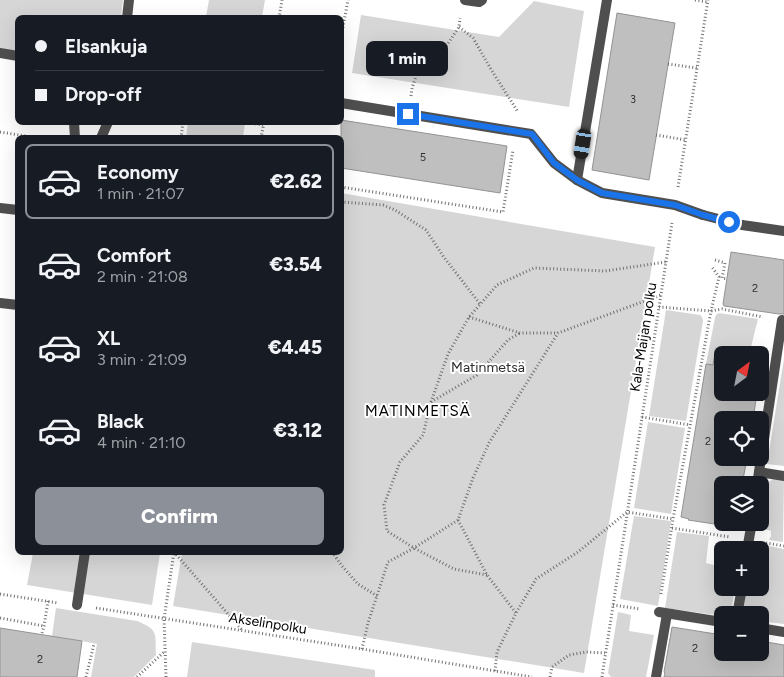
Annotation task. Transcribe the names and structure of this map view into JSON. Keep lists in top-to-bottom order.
{
  "streets": {
    "path": ["Kala-Maijan polku", "Akselinpolku"]
  },
  "districts": ["MATINMETSÄ"],
  "parks": ["Matinmetsä"],
  "house_numbers": [
    "3",
    "5",
    "2",
    "2",
    "2",
    "2"
  ],
  "north": "top right",
  "page": {
    "banner": ["Elsankuja", "Drop-off"],
    "bubble": "1 min",
    "list": [
      {
        "name": "Economy",
        "note": "1 min · 21:07",
        "value": "€2.62"
      },
      {
        "name": "Comfort",
        "note": "2 min · 21:08",
        "value": "€3.54"
      },
      {
        "name": "XL",
        "note": "3 min · 21:09",
        "value": "€4.45"
      },
      {
        "name": "Black",
        "note": "4 min · 21:10",
        "value": "€3.12"
      }
    ],
    "map_buttons": ["+", "−"],
    "buttons": "Confirm"
  }
}
